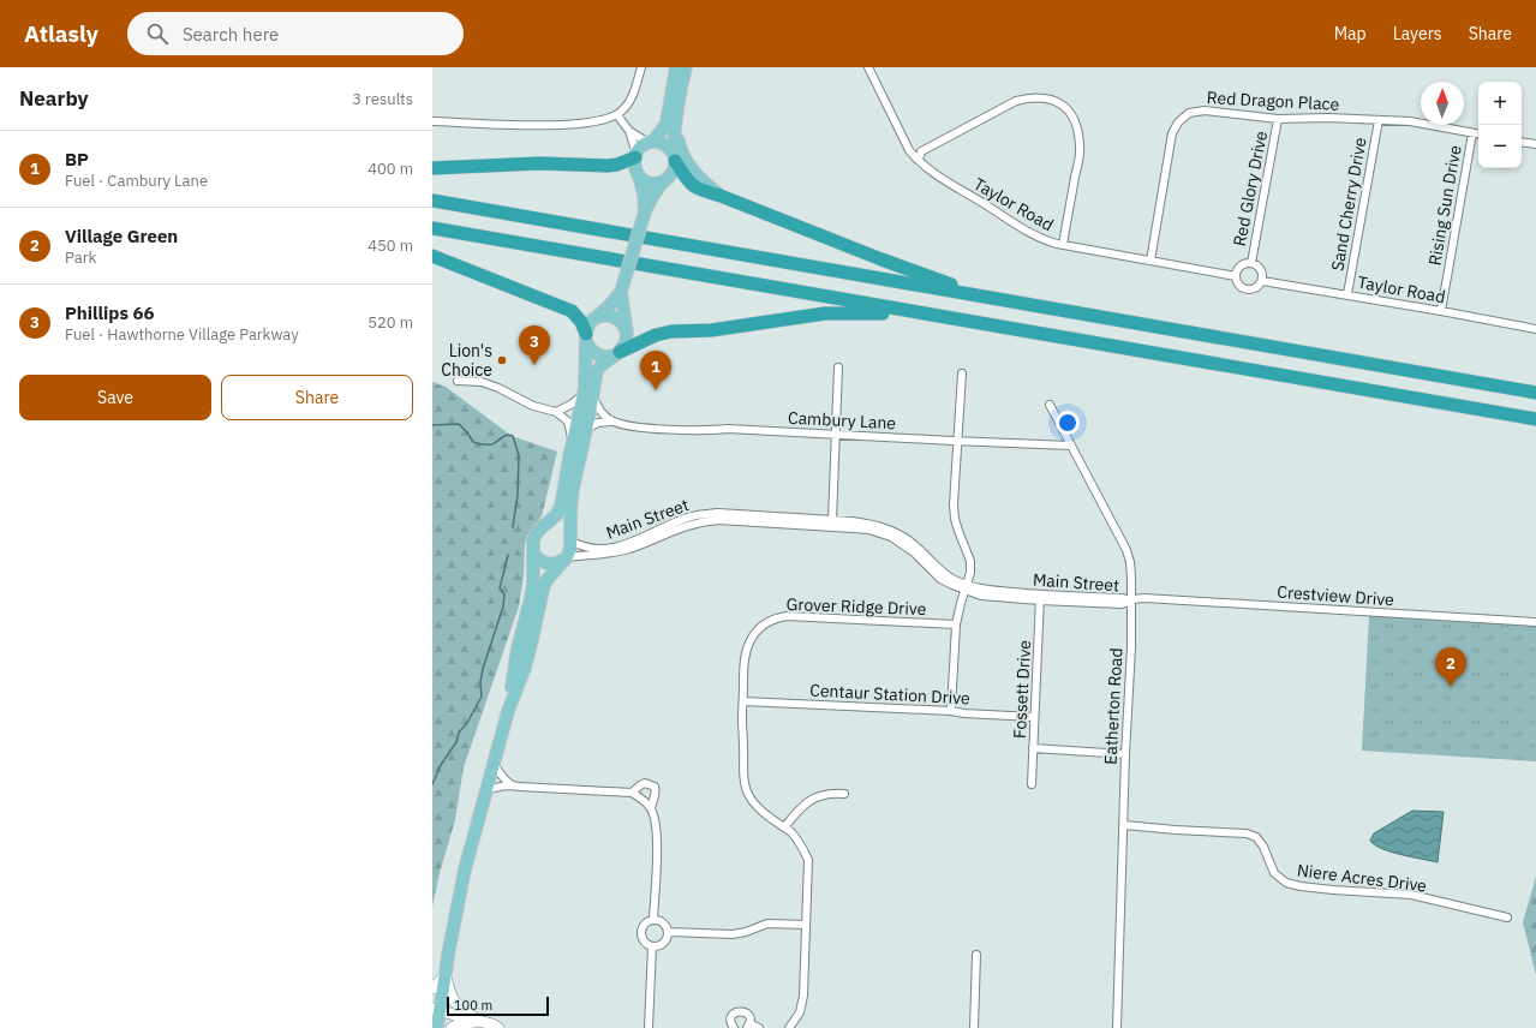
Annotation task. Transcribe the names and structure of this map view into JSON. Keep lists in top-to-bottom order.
{
  "streets": {
    "street": [
      "Red Dragon Place",
      "Red Glory Drive",
      "Taylor Road",
      "Sand Cherry Drive",
      "Rising Sun Drive",
      "Cambury Lane",
      "Main Street",
      "Crestview Drive",
      "Grover Ridge Drive",
      "Fossett Drive",
      "Centaur Station Drive",
      "Eatherton Road",
      "Niere Acres Drive"
    ]
  },
  "crossings": [
    ["Red Dragon Place", "Red Glory Drive"],
    ["Red Dragon Place", "Taylor Road"],
    ["Red Dragon Place", "Sand Cherry Drive"],
    ["Red Dragon Place", "Rising Sun Drive"],
    ["Red Glory Drive", "Taylor Road"],
    ["Taylor Road", "Sand Cherry Drive"],
    ["Taylor Road", "Rising Sun Drive"],
    ["Cambury Lane", "Eatherton Road"],
    ["Main Street", "Crestview Drive"],
    ["Main Street", "Fossett Drive"],
    ["Main Street", "Eatherton Road"],
    ["Crestview Drive", "Eatherton Road"],
    ["Grover Ridge Drive", "Centaur Station Drive"],
    ["Fossett Drive", "Centaur Station Drive"],
    ["Eatherton Road", "Niere Acres Drive"]
  ],
  "places": ["Lion's Choice"],
  "scale_bar": "100 m",
  "north": "top",
  "page": {
    "header": "Atlasly",
    "search": "Search here",
    "nav": ["Map", "Layers", "Share"],
    "heading": ["Nearby", "3 results"],
    "map_buttons": ["+", "−"],
    "list": [
      {
        "mark": "1",
        "name": "BP",
        "note": "Fuel · Cambury Lane",
        "value": "400 m"
      },
      {
        "mark": "2",
        "name": "Village Green",
        "note": "Park",
        "value": "450 m"
      },
      {
        "mark": "3",
        "name": "Phillips 66",
        "note": "Fuel · Hawthorne Village Parkway",
        "value": "520 m"
      }
    ],
    "pins": ["3", "1", "2"],
    "buttons": ["Save", "Share"],
    "scale": "100 m"
  }
}
